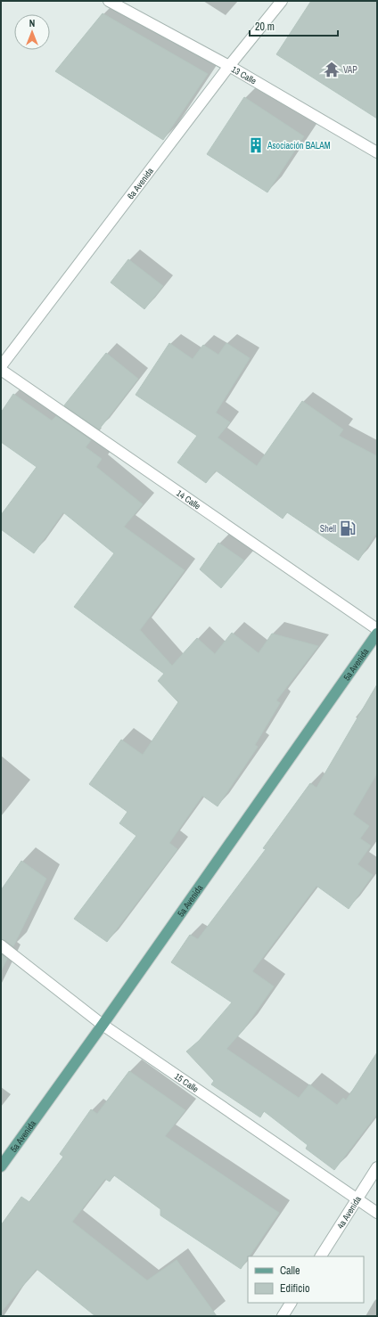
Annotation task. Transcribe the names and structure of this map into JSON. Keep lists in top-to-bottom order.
{
  "streets": {
    "main road": ["5a Avenida"],
    "street": [
      "13 Calle",
      "6a Avenida",
      "14 Calle",
      "15 Calle",
      "4a Avenida"
    ]
  },
  "crossings": [
    ["13 Calle", "6a Avenida"],
    ["5a Avenida", "15 Calle"],
    ["15 Calle", "4a Avenida"]
  ],
  "places": {
    "temple": ["VAP"],
    "building": ["Asociación BALAM"],
    "fuel station": ["Shell"]
  },
  "legend": ["Calle", "Edificio"],
  "scale_bar": "20 m",
  "north": "top"
}
